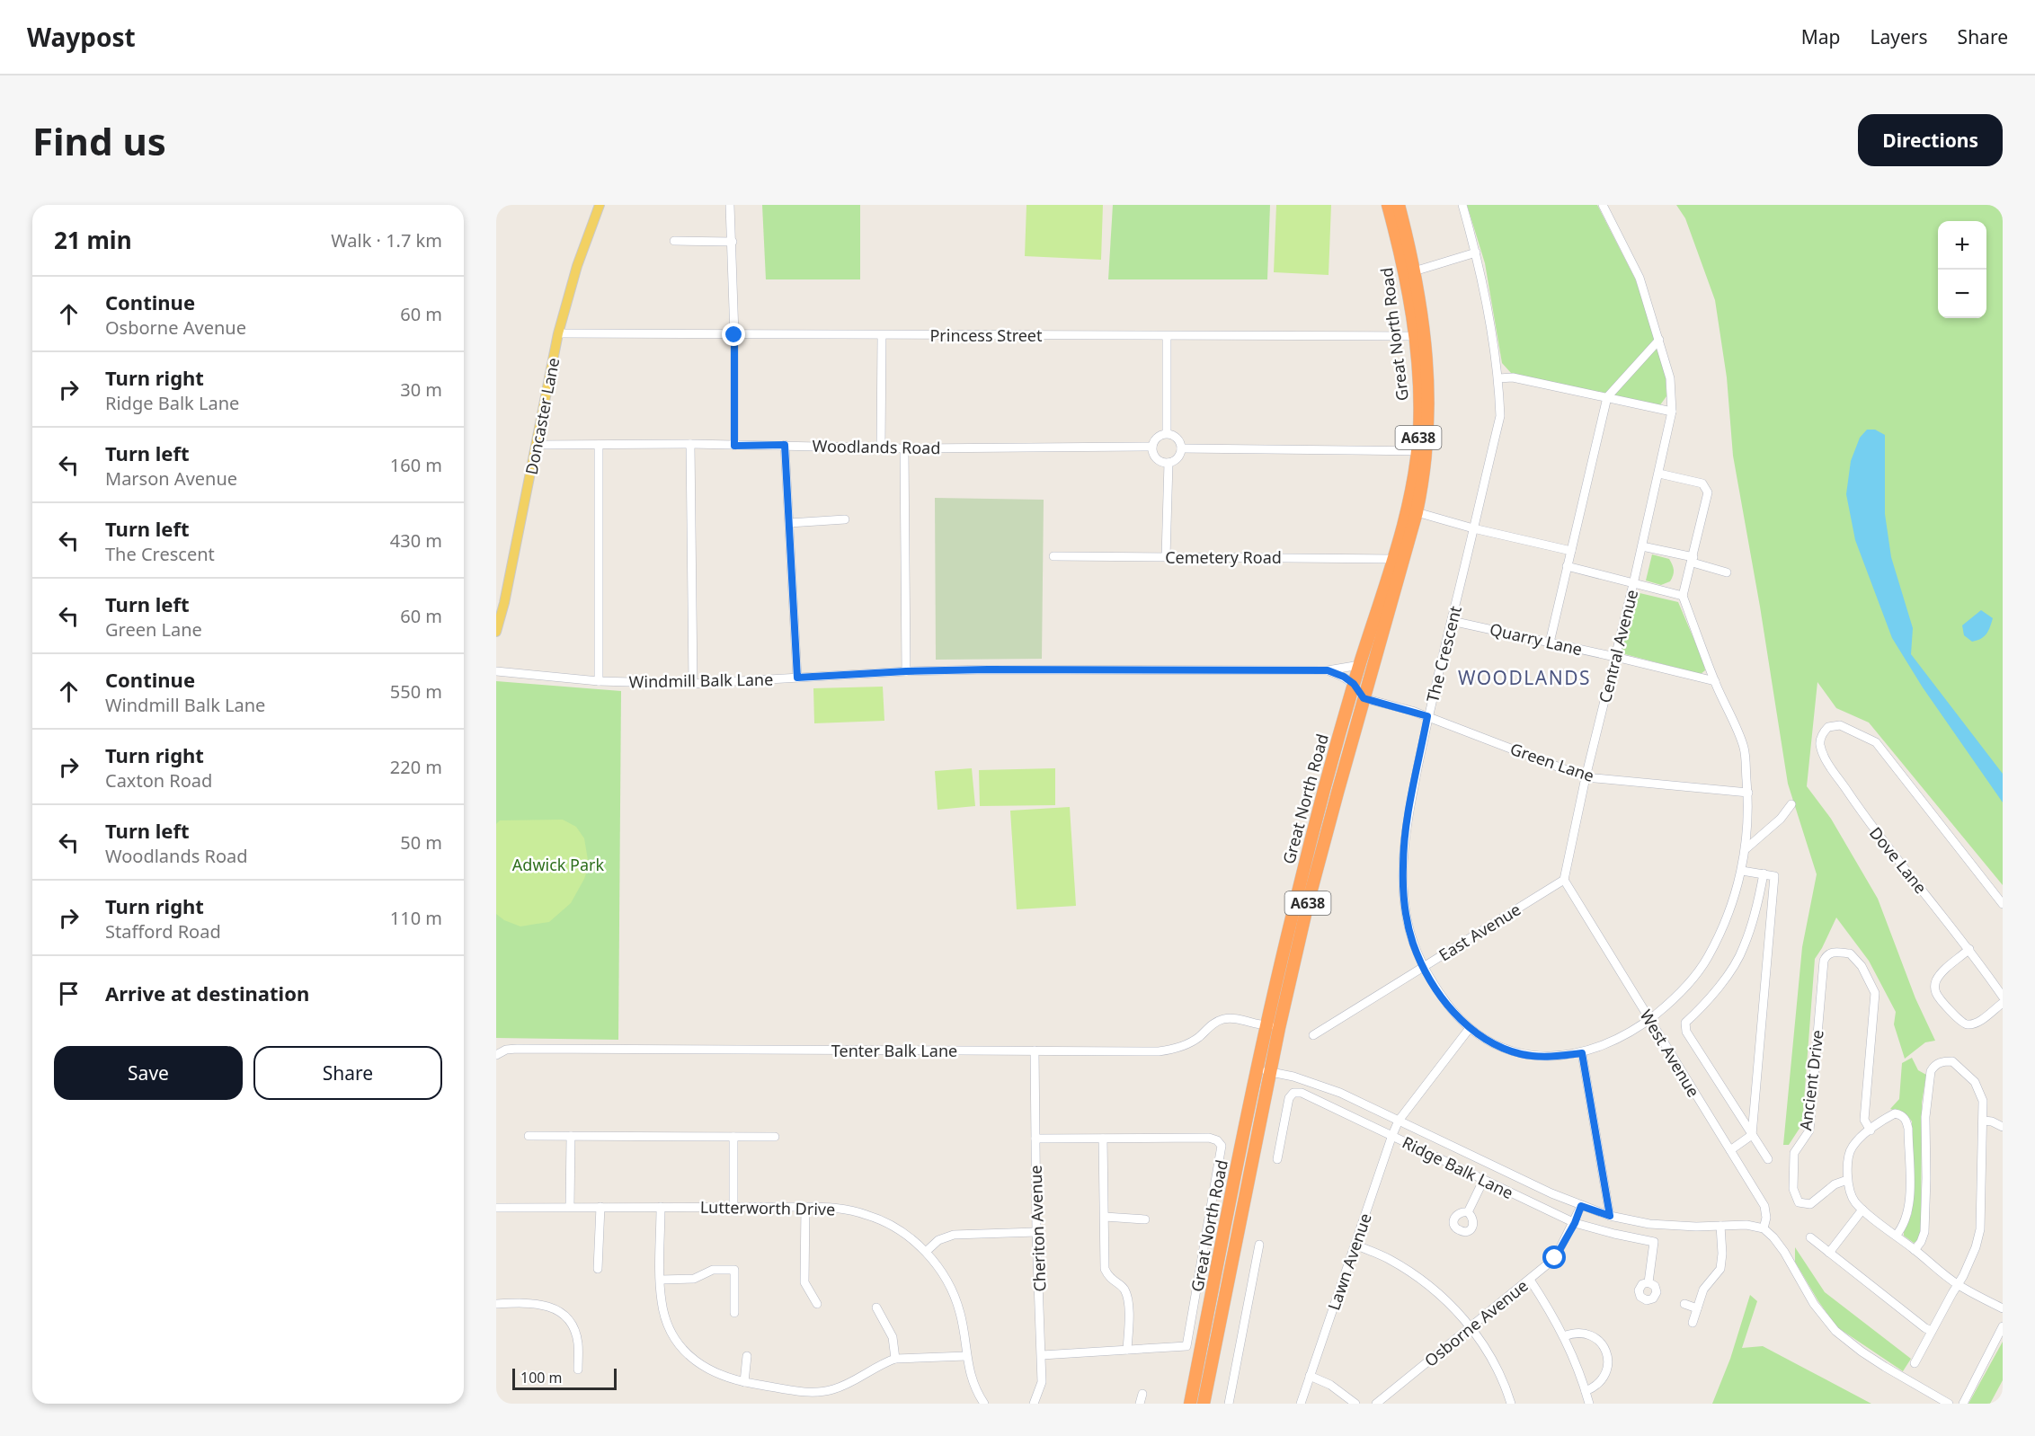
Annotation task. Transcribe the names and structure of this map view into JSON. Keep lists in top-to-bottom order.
{
  "streets": {
    "highway": ["Great North Road", "A638"],
    "main road": ["Doncaster Lane"],
    "street": [
      "Princess Street",
      "Woodlands Road",
      "Cemetery Road",
      "Quarry Lane",
      "Central Avenue",
      "The Crescent",
      "Windmill Balk Lane",
      "Green Lane",
      "Dove Lane",
      "East Avenue",
      "Tenter Balk Lane",
      "West Avenue",
      "Ancient Drive",
      "Ridge Balk Lane",
      "Lutterworth Drive",
      "Cheriton Avenue",
      "Lawn Avenue",
      "Osborne Avenue"
    ]
  },
  "crossings": [
    ["Great North Road", "Princess Street"],
    ["Great North Road", "Cemetery Road"],
    ["Great North Road", "Windmill Balk Lane"],
    ["Great North Road", "Green Lane"],
    ["Great North Road", "Tenter Balk Lane"],
    ["Great North Road", "Ridge Balk Lane"],
    ["Princess Street", "Doncaster Lane"],
    ["Doncaster Lane", "Woodlands Road"],
    ["Quarry Lane", "Central Avenue"],
    ["Quarry Lane", "The Crescent"],
    ["Central Avenue", "Green Lane"],
    ["Central Avenue", "East Avenue"],
    ["Central Avenue", "West Avenue"],
    ["The Crescent", "Green Lane"],
    ["The Crescent", "East Avenue"],
    ["The Crescent", "West Avenue"],
    ["The Crescent", "Lawn Avenue"],
    ["East Avenue", "West Avenue"],
    ["Tenter Balk Lane", "Cheriton Avenue"],
    ["West Avenue", "Ridge Balk Lane"],
    ["Ridge Balk Lane", "Lawn Avenue"],
    ["Ridge Balk Lane", "Osborne Avenue"]
  ],
  "districts": ["WOODLANDS"],
  "parks": ["Adwick Park"],
  "scale_bar": "100 m",
  "page": {
    "header": "Waypost",
    "nav": ["Map", "Layers", "Share"],
    "buttons": [
      "Directions",
      ["Save", "Share"]
    ],
    "title": "Find us",
    "heading": ["21 min", "Walk · 1.7 km"],
    "map_buttons": ["+", "−"],
    "list": [
      ["Continue", "Osborne Avenue", "60 m"],
      ["Turn right", "Ridge Balk Lane", "30 m"],
      ["Turn left", "Marson Avenue", "160 m"],
      ["Turn left", "The Crescent", "430 m"],
      ["Turn left", "Green Lane", "60 m"],
      ["Continue", "Windmill Balk Lane", "550 m"],
      ["Turn right", "Caxton Road", "220 m"],
      ["Turn left", "Woodlands Road", "50 m"],
      ["Turn right", "Stafford Road", "110 m"],
      "Arrive at destination"
    ],
    "scale": "100 m"
  }
}
